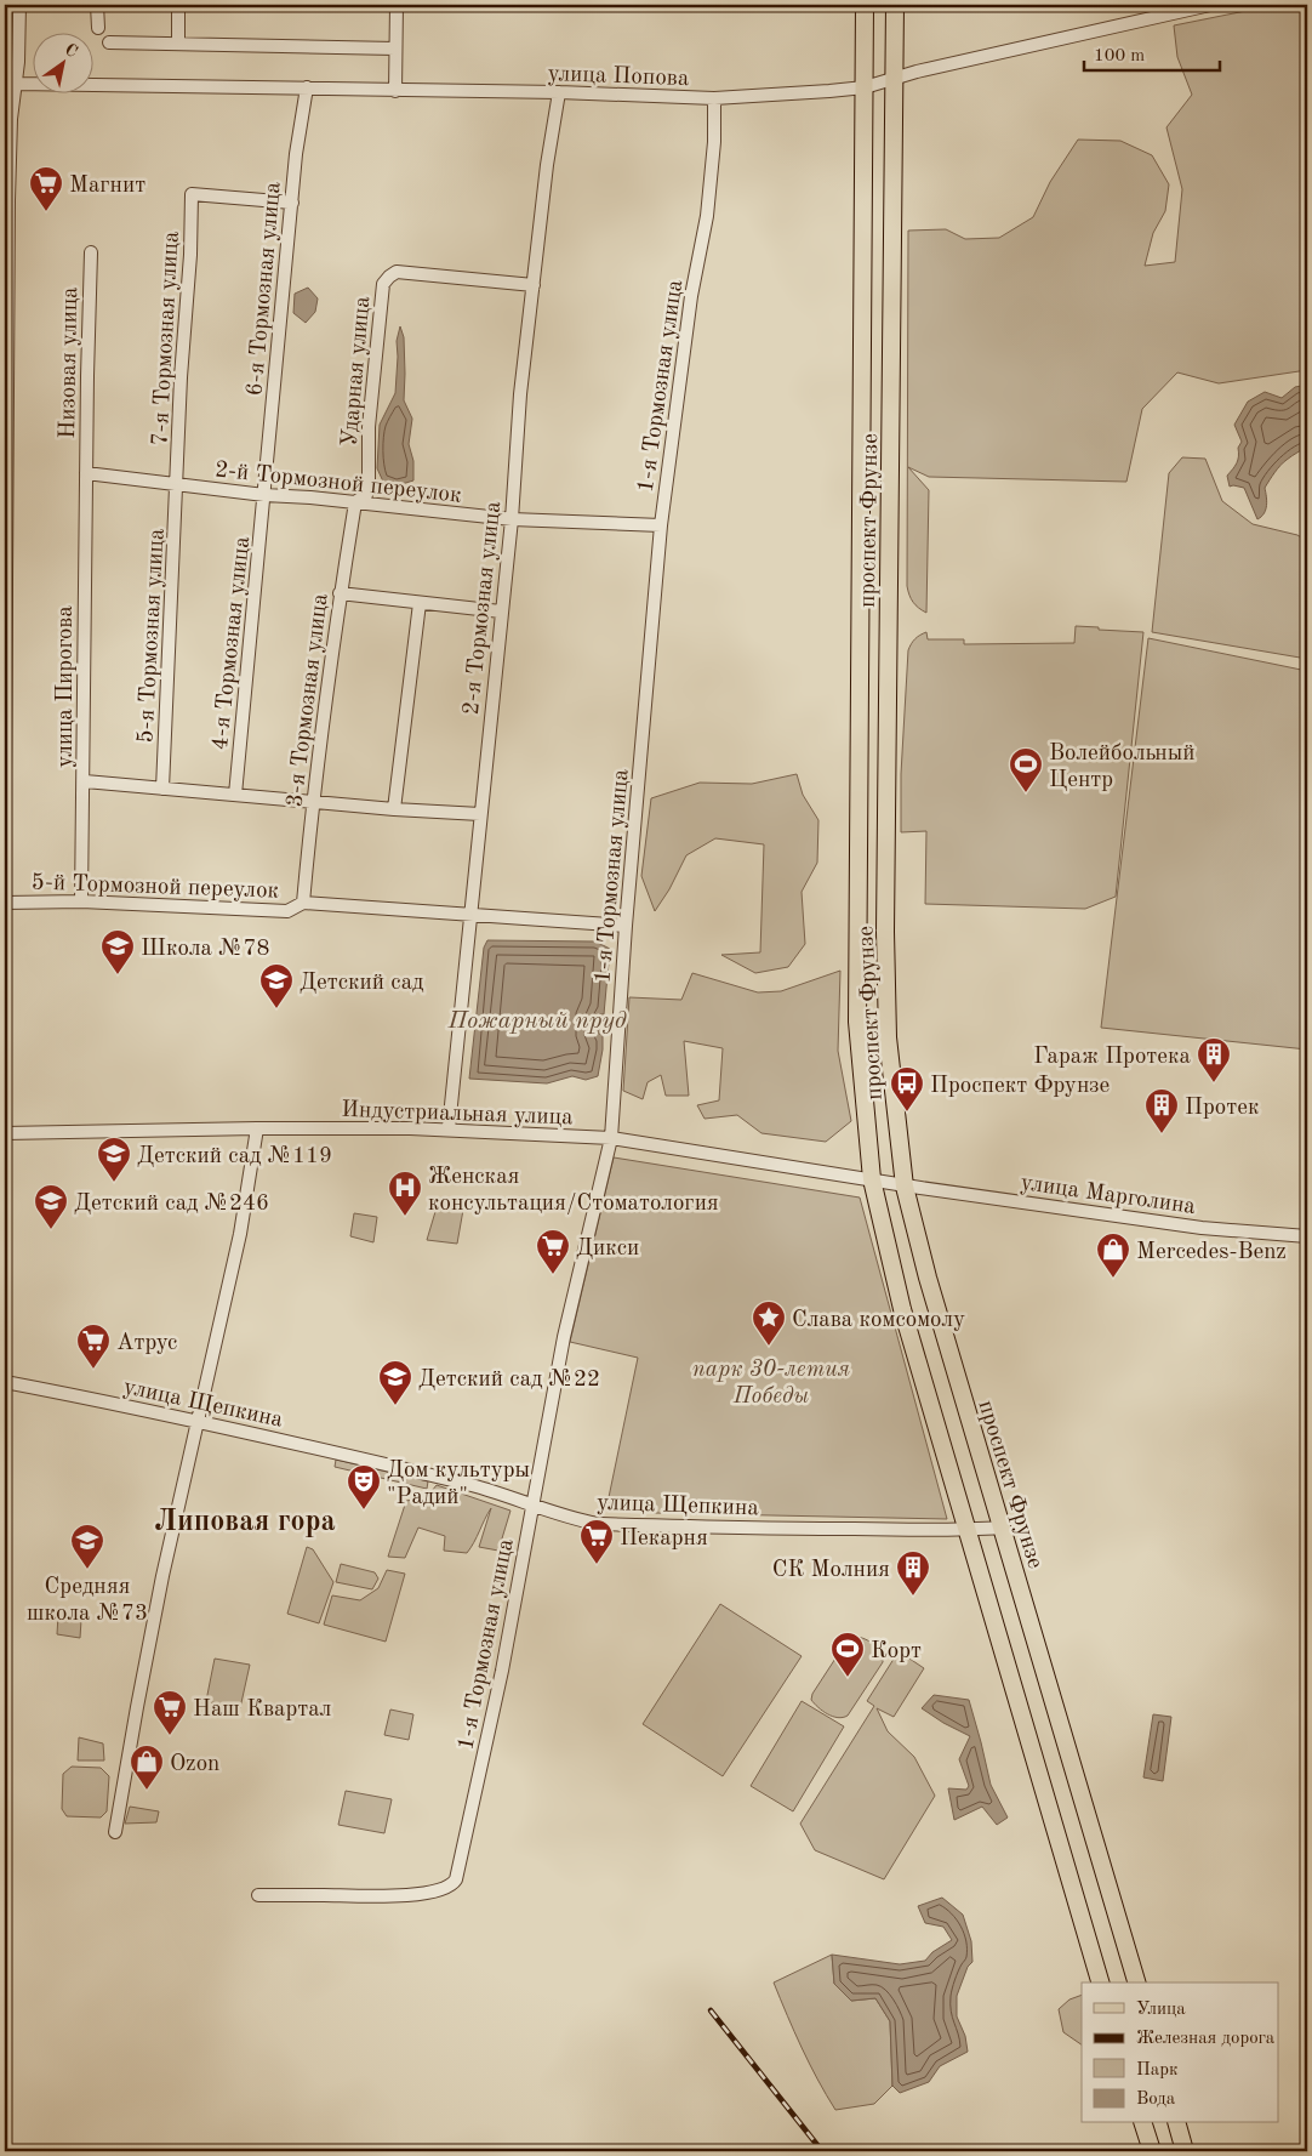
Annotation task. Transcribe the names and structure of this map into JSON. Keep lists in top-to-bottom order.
{
  "streets": {
    "main road": ["проспект Фрунзе"],
    "street": [
      "улица Попова",
      "6-я Тормозная улица",
      "7-я Тормозная улица",
      "Низовая улица",
      "Ударная улица",
      "1-я Тормозная улица",
      "2-й Тормозной переулок",
      "2-я Тормозная улица",
      "5-я Тормозная улица",
      "4-я Тормозная улица",
      "улица Пирогова",
      "3-я Тормозная улица",
      "5-й Тормозной переулок",
      "Индустриальная улица",
      "улица Марголина",
      "улица Щепкина"
    ]
  },
  "crossings": [
    ["улица Попова", "6-я Тормозная улица"],
    ["улица Попова", "1-я Тормозная улица"],
    ["улица Попова", "проспект Фрунзе"],
    ["улица Попова", "2-я Тормозная улица"],
    ["6-я Тормозная улица", "7-я Тормозная улица"],
    ["6-я Тормозная улица", "2-й Тормозной переулок"],
    ["6-я Тормозная улица", "4-я Тормозная улица"],
    ["7-я Тормозная улица", "2-й Тормозной переулок"],
    ["7-я Тормозная улица", "5-я Тормозная улица"],
    ["Низовая улица", "2-й Тормозной переулок"],
    ["Низовая улица", "улица Пирогова"],
    ["Ударная улица", "2-й Тормозной переулок"],
    ["Ударная улица", "2-я Тормозная улица"],
    ["Ударная улица", "3-я Тормозная улица"],
    ["1-я Тормозная улица", "2-й Тормозной переулок"],
    ["1-я Тормозная улица", "5-й Тормозной переулок"],
    ["1-я Тормозная улица", "Индустриальная улица"],
    ["1-я Тормозная улица", "улица Щепкина"],
    ["2-й Тормозной переулок", "2-я Тормозная улица"],
    ["2-й Тормозной переулок", "5-я Тормозная улица"],
    ["2-й Тормозной переулок", "4-я Тормозная улица"],
    ["2-й Тормозной переулок", "улица Пирогова"],
    ["2-й Тормозной переулок", "3-я Тормозная улица"],
    ["проспект Фрунзе", "Индустриальная улица"],
    ["проспект Фрунзе", "улица Марголина"],
    ["проспект Фрунзе", "улица Щепкина"],
    ["2-я Тормозная улица", "5-й Тормозной переулок"],
    ["2-я Тормозная улица", "Индустриальная улица"],
    ["улица Пирогова", "5-й Тормозной переулок"],
    ["3-я Тормозная улица", "5-й Тормозной переулок"],
    ["Индустриальная улица", "улица Марголина"]
  ],
  "districts": ["Липовая гора"],
  "water": ["Пожарный пруд"],
  "parks": ["парк 30-летия Победы"],
  "places": {
    "supermarket": [
      "Магнит",
      "Дикси",
      "Атрус",
      "Пекарня",
      "Наш Квартал"
    ],
    "sports": ["Волейбольный Центр", "Корт"],
    "school or university": [
      "Школа №78",
      "Детский сад",
      "Детский сад №119",
      "Детский сад №246",
      "Детский сад №22",
      "Средняя школа №73"
    ],
    "building": ["Гараж Протека", "Протек", "СК Молния"],
    "bus stop": ["Проспект Фрунзе"],
    "hospital": ["Женская консультация/Стоматология"],
    "shop": ["Mercedes-Benz", "Ozon"],
    "place": ["Слава комсомолу"],
    "theatre": ["Дом культуры \"Радий\""]
  },
  "legend": [
    "Улица",
    "Железная дорога",
    "Парк",
    "Вода"
  ],
  "scale_bar": "100 m",
  "north": "top right"
}
